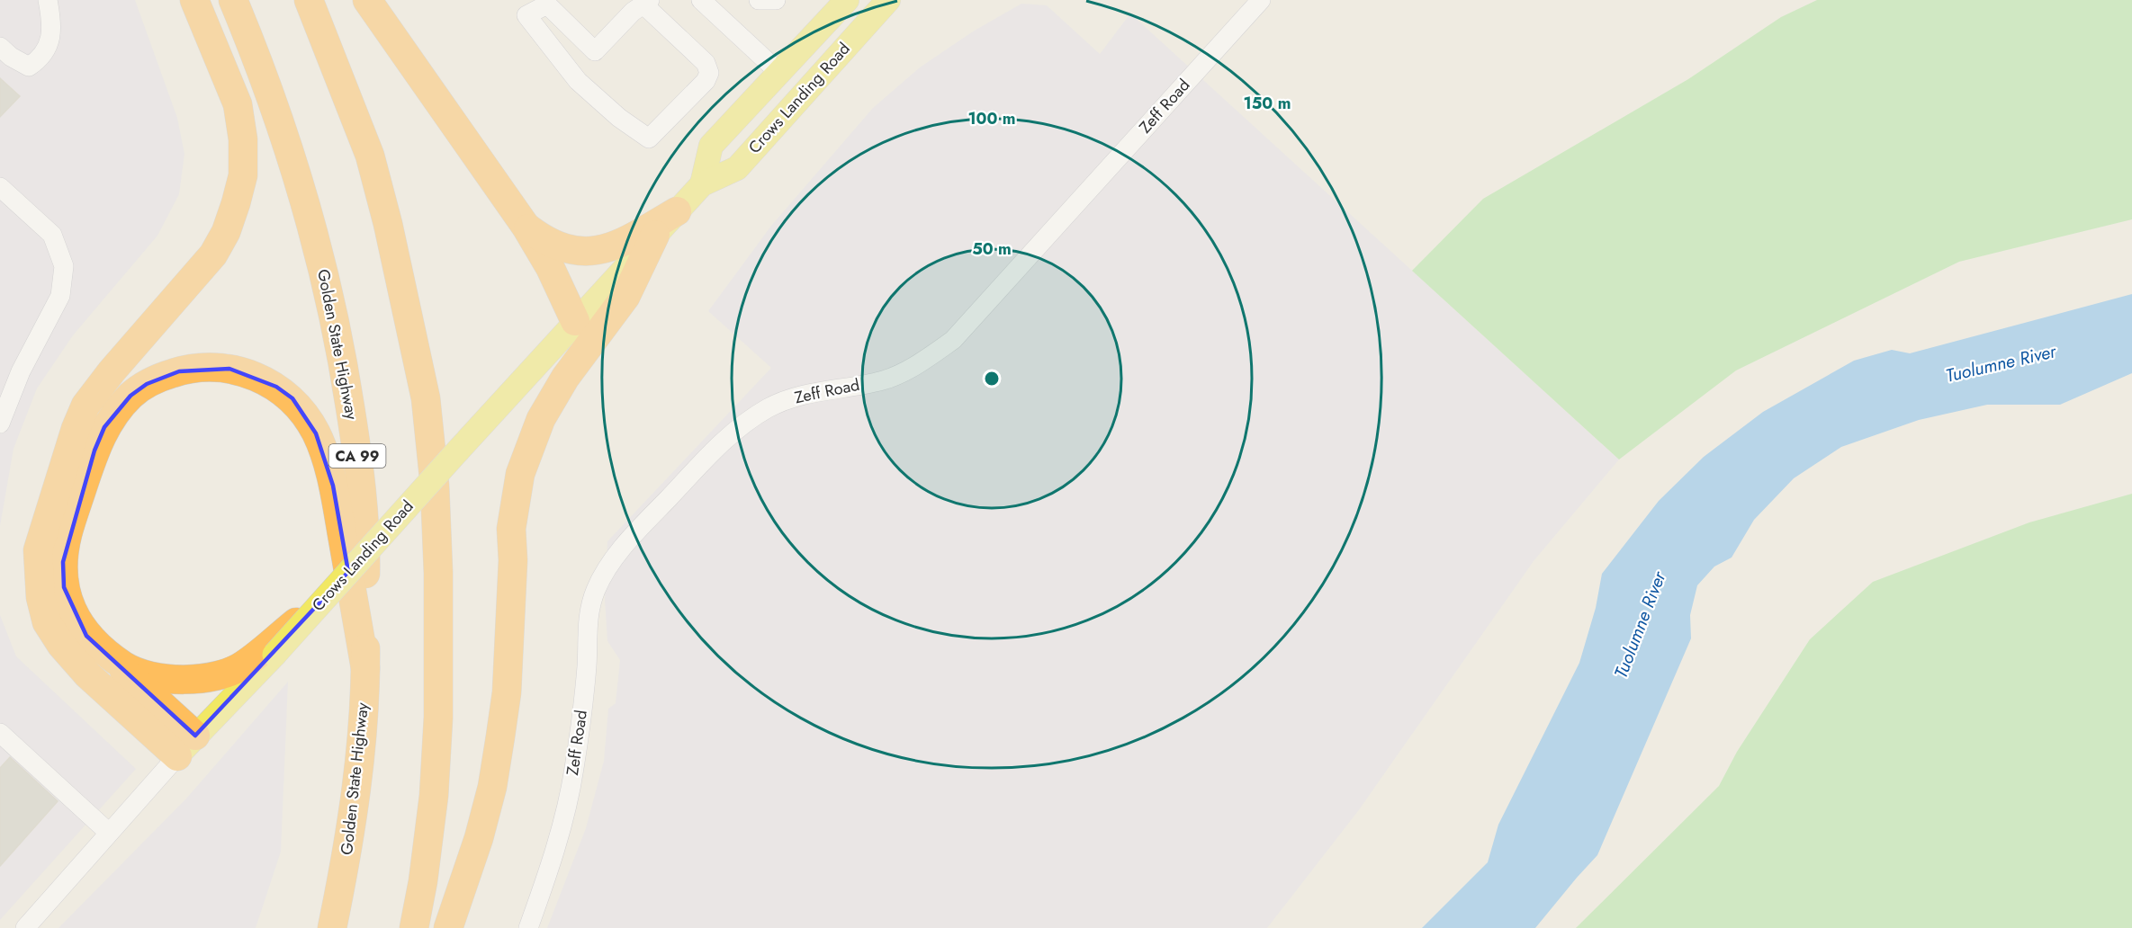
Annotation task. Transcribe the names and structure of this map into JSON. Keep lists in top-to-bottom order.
{
  "streets": {
    "highway": ["Golden State Highway", "CA 99"],
    "main road": ["Crows Landing Road"],
    "street": ["Zeff Road"]
  },
  "water": ["Tuolumne River"],
  "rings": ["150 m", "100 m", "50 m"]
}
